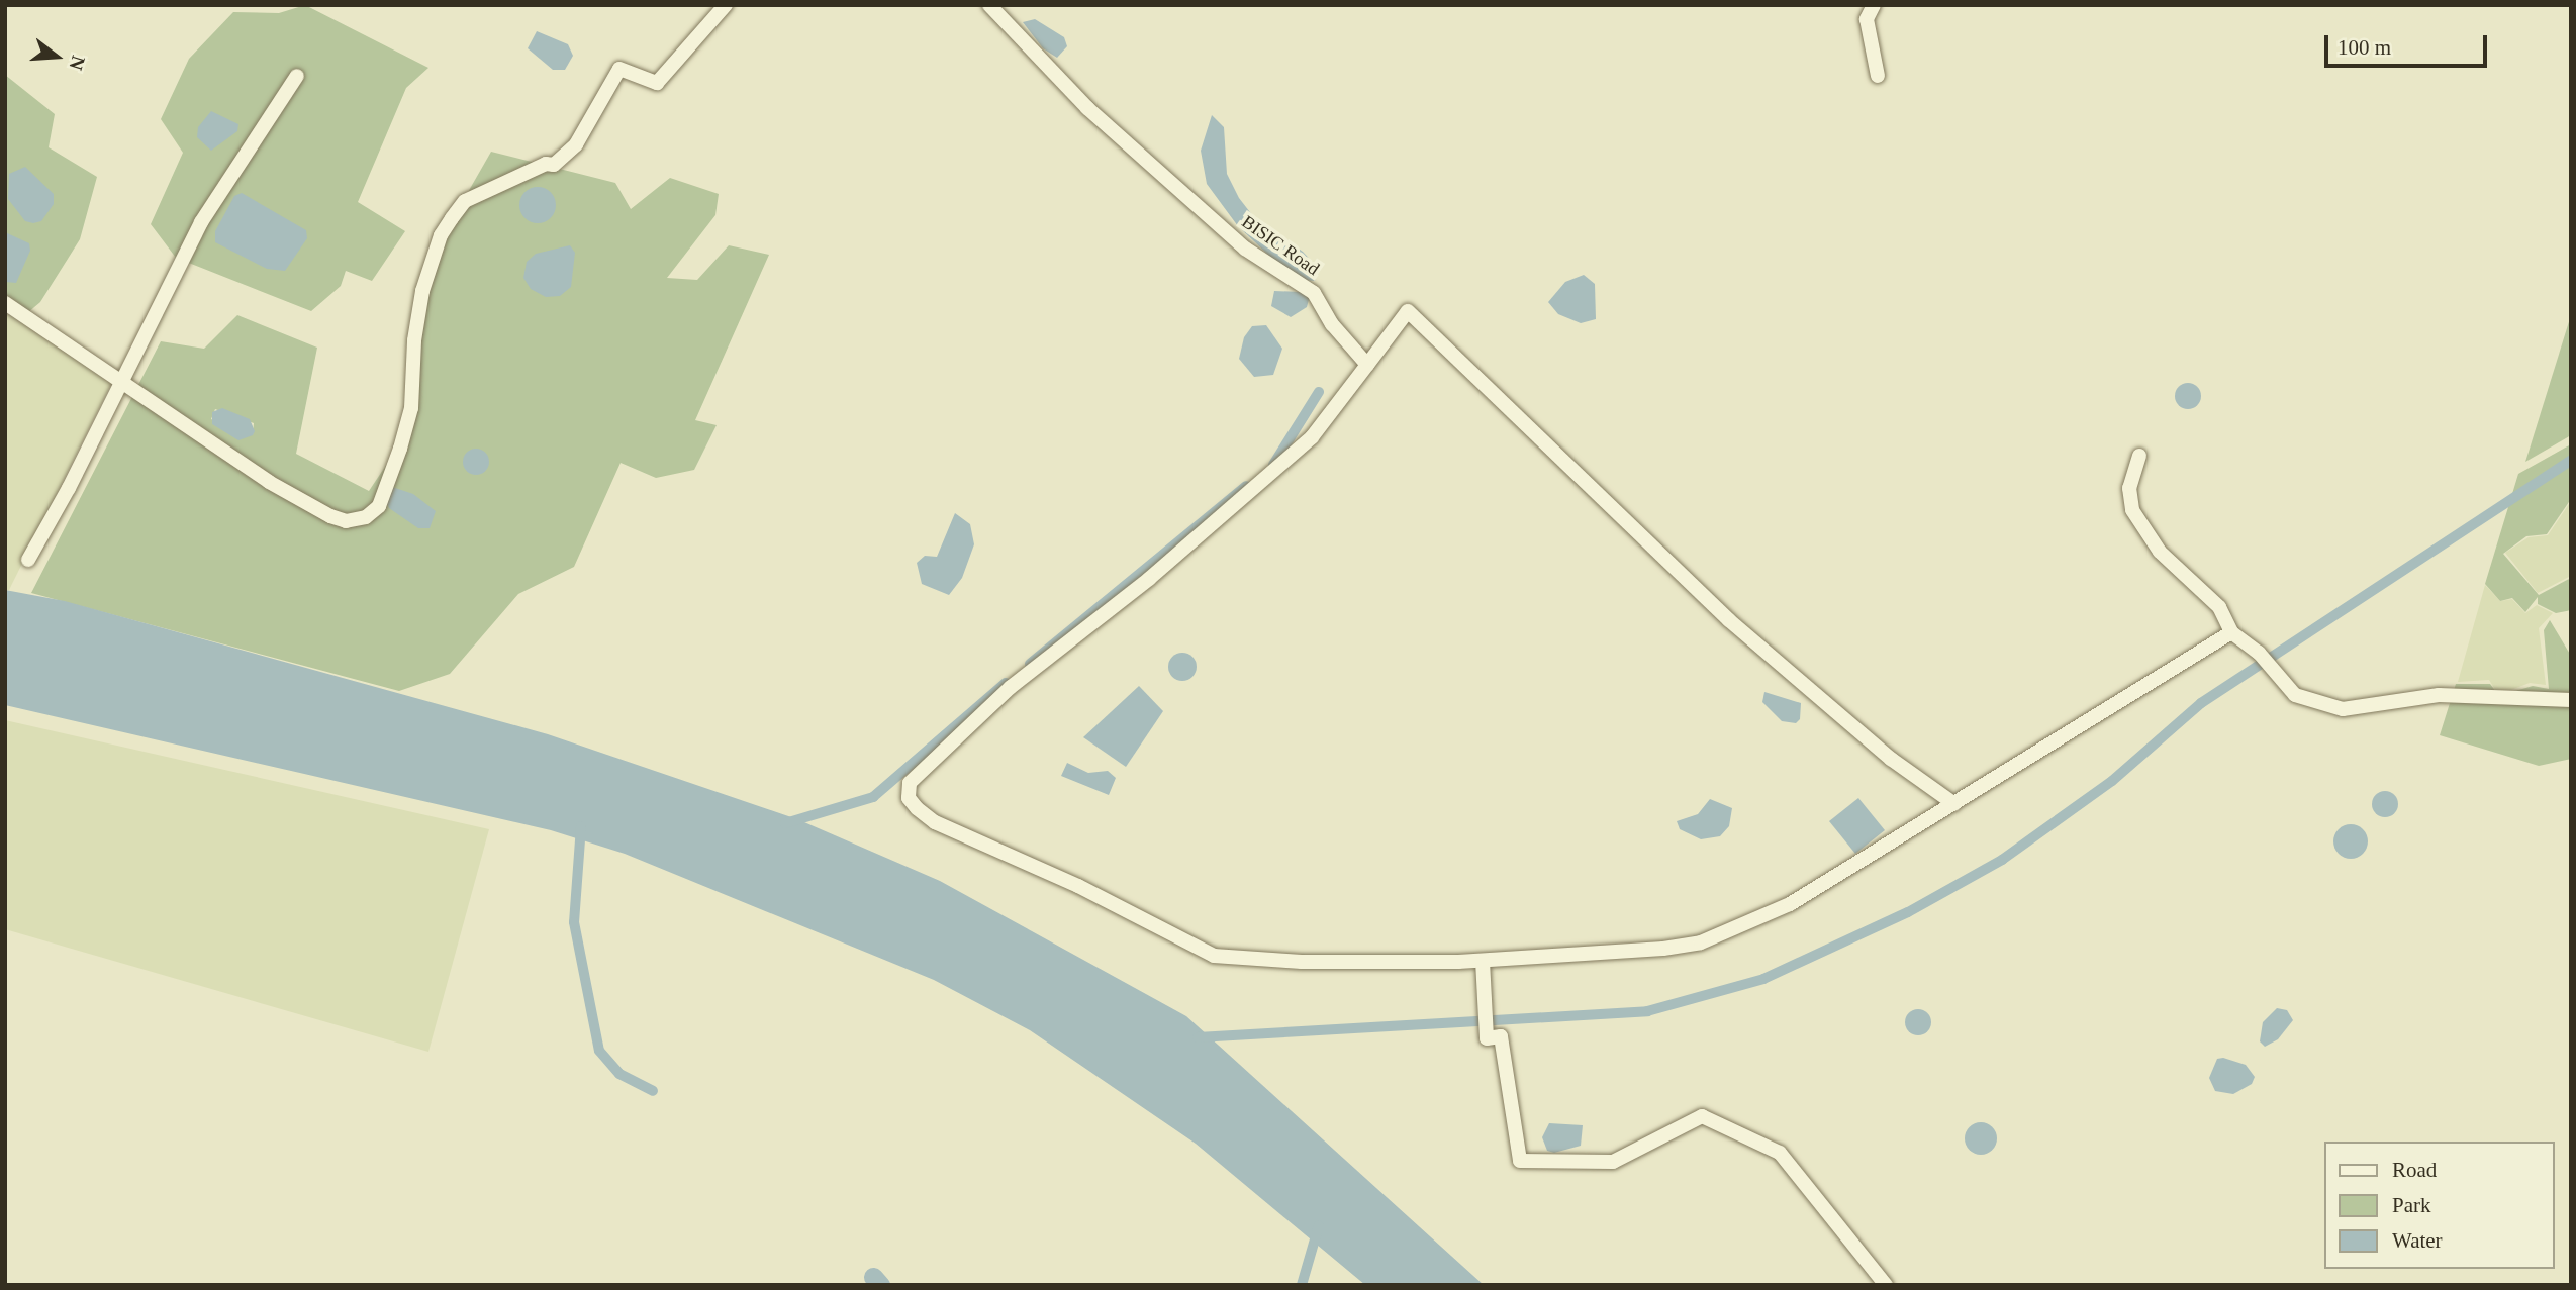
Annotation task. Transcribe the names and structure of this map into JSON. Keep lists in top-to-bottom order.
{
  "streets": {
    "street": ["BISIC Road"]
  },
  "legend": ["Road", "Park", "Water"],
  "scale_bar": "100 m",
  "north": "right"
}
